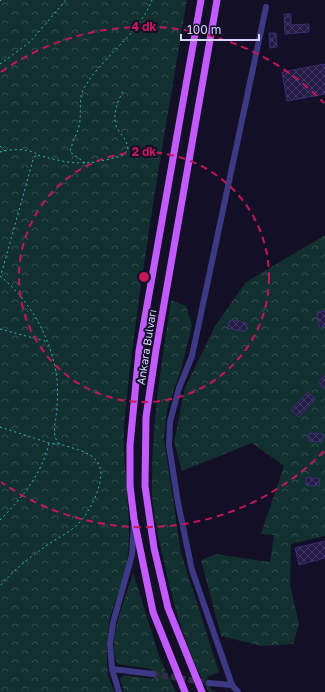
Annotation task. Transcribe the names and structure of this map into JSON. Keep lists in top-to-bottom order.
{
  "streets": {
    "main road": ["Ankara Bulvarı"]
  },
  "scale_bar": "100 m",
  "rings": ["4 dk", "2 dk"]
}
